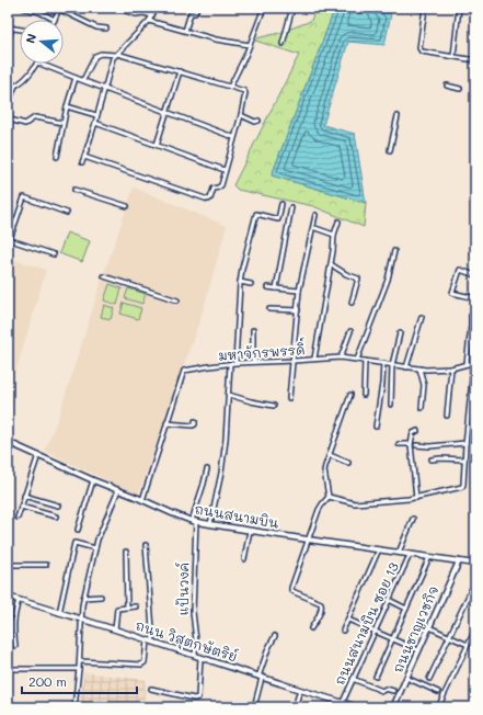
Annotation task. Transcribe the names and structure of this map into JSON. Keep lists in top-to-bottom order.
{
  "streets": {
    "street": [
      "มหาจักรพรรดิ์",
      "ถนนสนามบิน",
      "แป้นวงค์",
      "ถนนสนามบิน ซอย 13",
      "ถนนชาญเวชกิจ",
      "ถนน วิสุตกษัตริย์"
    ]
  },
  "crossings": [
    ["มหาจักรพรรดิ์", "ถนนสนามบิน"],
    ["ถนนสนามบิน", "แป้นวงค์"],
    ["ถนนสนามบิน", "ถนนสนามบิน ซอย 13"],
    ["ถนนสนามบิน", "ถนนชาญเวชกิจ"],
    ["แป้นวงค์", "ถนน วิสุตกษัตริย์"],
    ["ถนนสนามบิน ซอย 13", "ถนน วิสุตกษัตริย์"]
  ],
  "scale_bar": "200 m",
  "north": "left"
}
